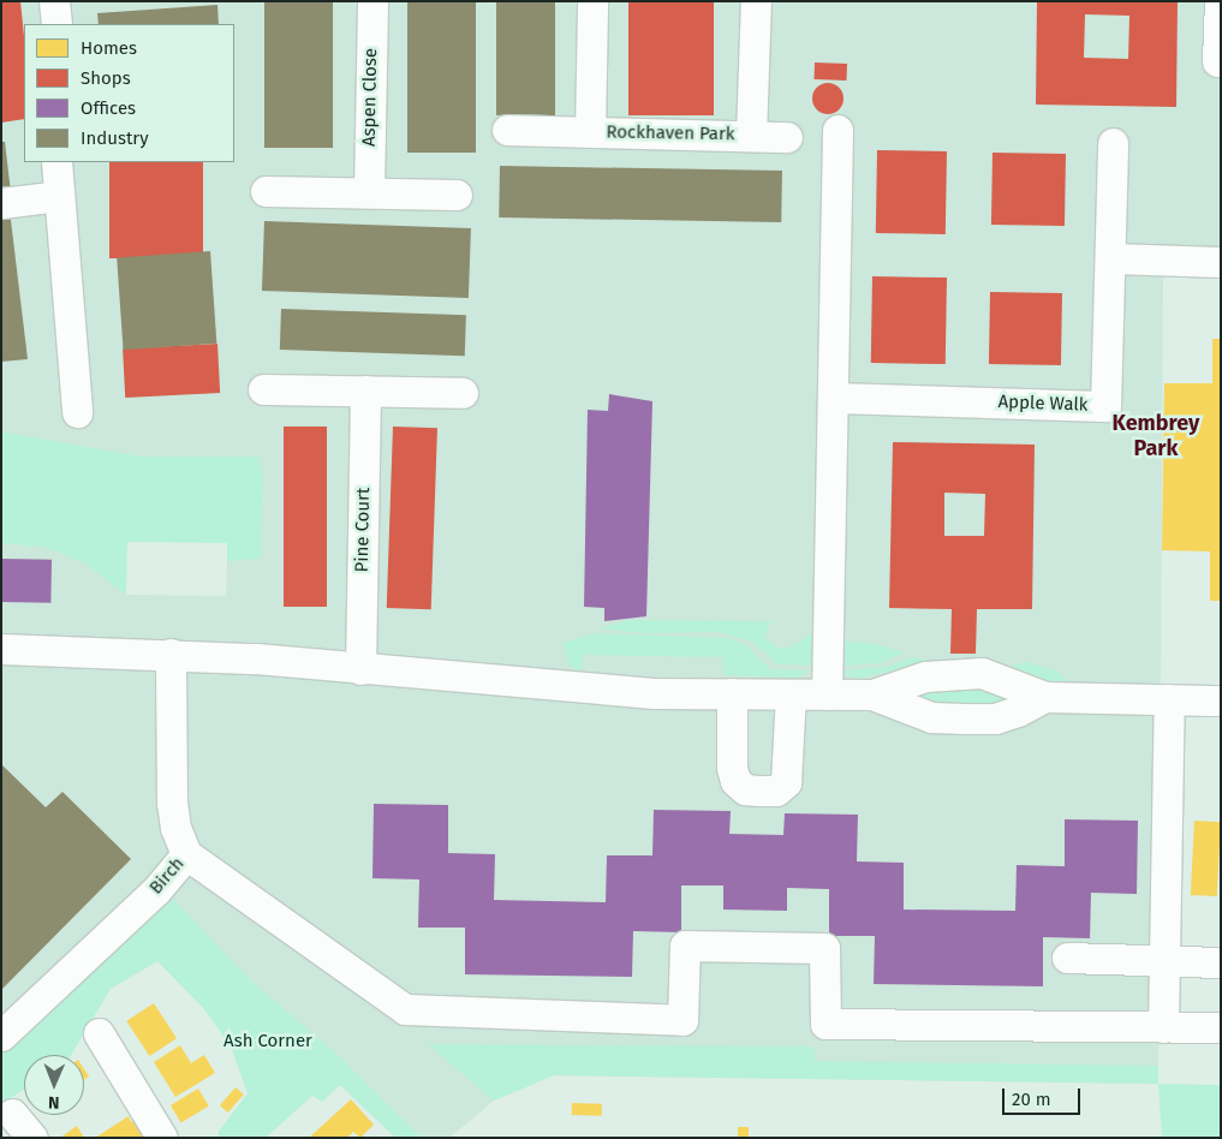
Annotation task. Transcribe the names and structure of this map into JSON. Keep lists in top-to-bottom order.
{
  "streets": {
    "lane": [
      "Aspen Close",
      "Rockhaven Park",
      "Apple Walk",
      "Pine Court",
      "Birch"
    ]
  },
  "districts": ["Kembrey Park"],
  "parks": ["Ash Corner"],
  "legend": [
    "Homes",
    "Shops",
    "Offices",
    "Industry"
  ],
  "scale_bar": "20 m",
  "north": "bottom"
}
